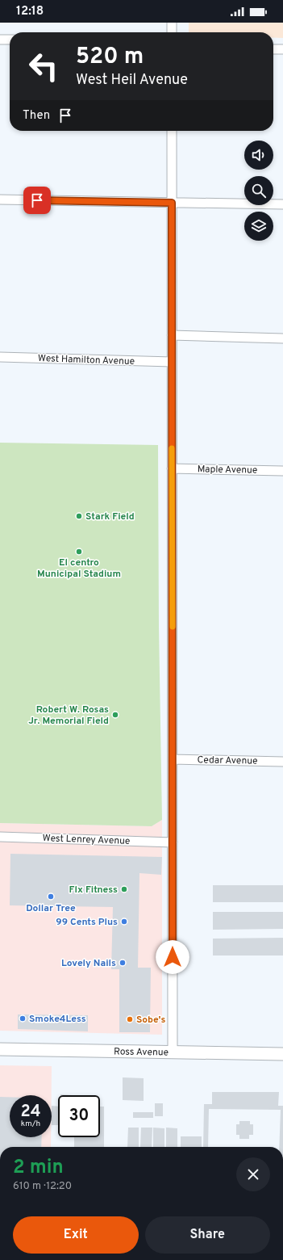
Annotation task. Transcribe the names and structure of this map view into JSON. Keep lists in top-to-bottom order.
{
  "streets": {
    "street": [
      "West Hamilton Avenue",
      "Maple Avenue",
      "Cedar Avenue",
      "West Lenrey Avenue",
      "Ross Avenue"
    ]
  },
  "places": [
    "Stark Field",
    "El centro Municipal Stadium",
    "Robert W. Rosas Jr. Memorial Field",
    "Flx Fitness",
    "Dollar Tree",
    "99 Cents Plus",
    "Lovely Nails",
    "Smoke4Less",
    "Sobe's"
  ],
  "page": {
    "status": "12:18",
    "turn": ["520 m", "West Heil Avenue"],
    "then": "Then",
    "speed": "24 km/h",
    "limit": "30",
    "heading": ["2 min", "610 m · 12:20"],
    "buttons": ["Exit", "Share"]
  }
}
